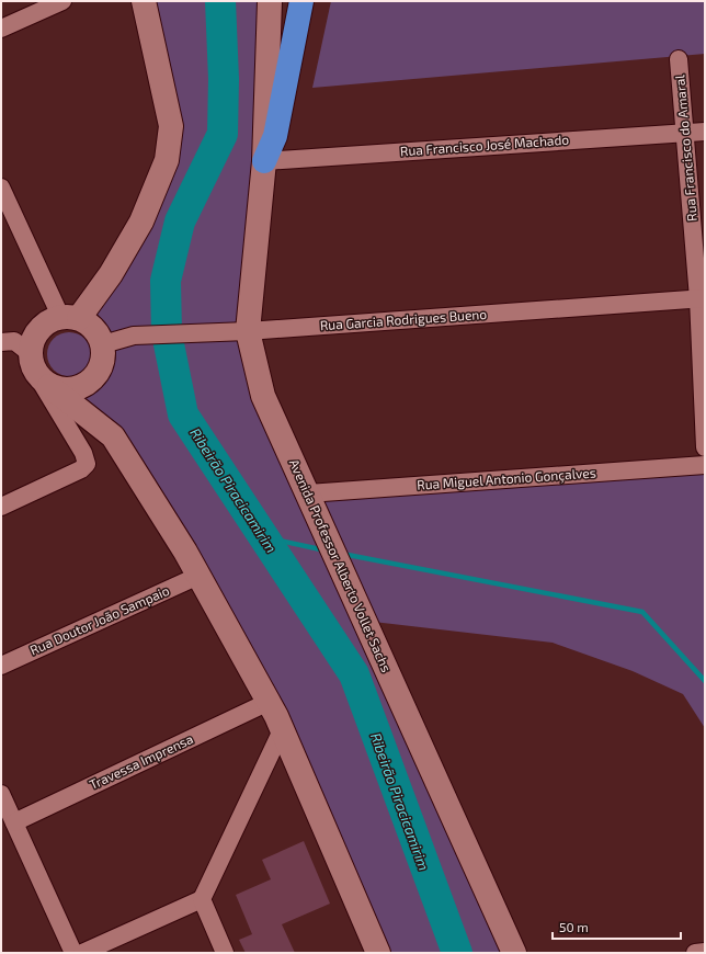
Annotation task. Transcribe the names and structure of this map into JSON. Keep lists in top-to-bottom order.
{
  "streets": {
    "main road": ["Avenida Professor Alberto Vollet Sachs"],
    "street": [
      "Rua Francisco José Machado",
      "Rua Francisco do Amaral",
      "Rua Garcia Rodrigues Bueno",
      "Rua Miguel Antonio Gonçalves",
      "Rua Doutor João Sampaio",
      "Travessa Imprensa"
    ]
  },
  "crossings": [
    ["Rua Francisco José Machado", "Rua Francisco do Amaral"],
    ["Rua Francisco José Machado", "Avenida Professor Alberto Vollet Sachs"],
    ["Rua Francisco do Amaral", "Rua Garcia Rodrigues Bueno"],
    ["Rua Garcia Rodrigues Bueno", "Avenida Professor Alberto Vollet Sachs"],
    ["Rua Miguel Antonio Gonçalves", "Avenida Professor Alberto Vollet Sachs"]
  ],
  "water": ["Ribeirão Piracicamirim"],
  "scale_bar": "50 m"
}
